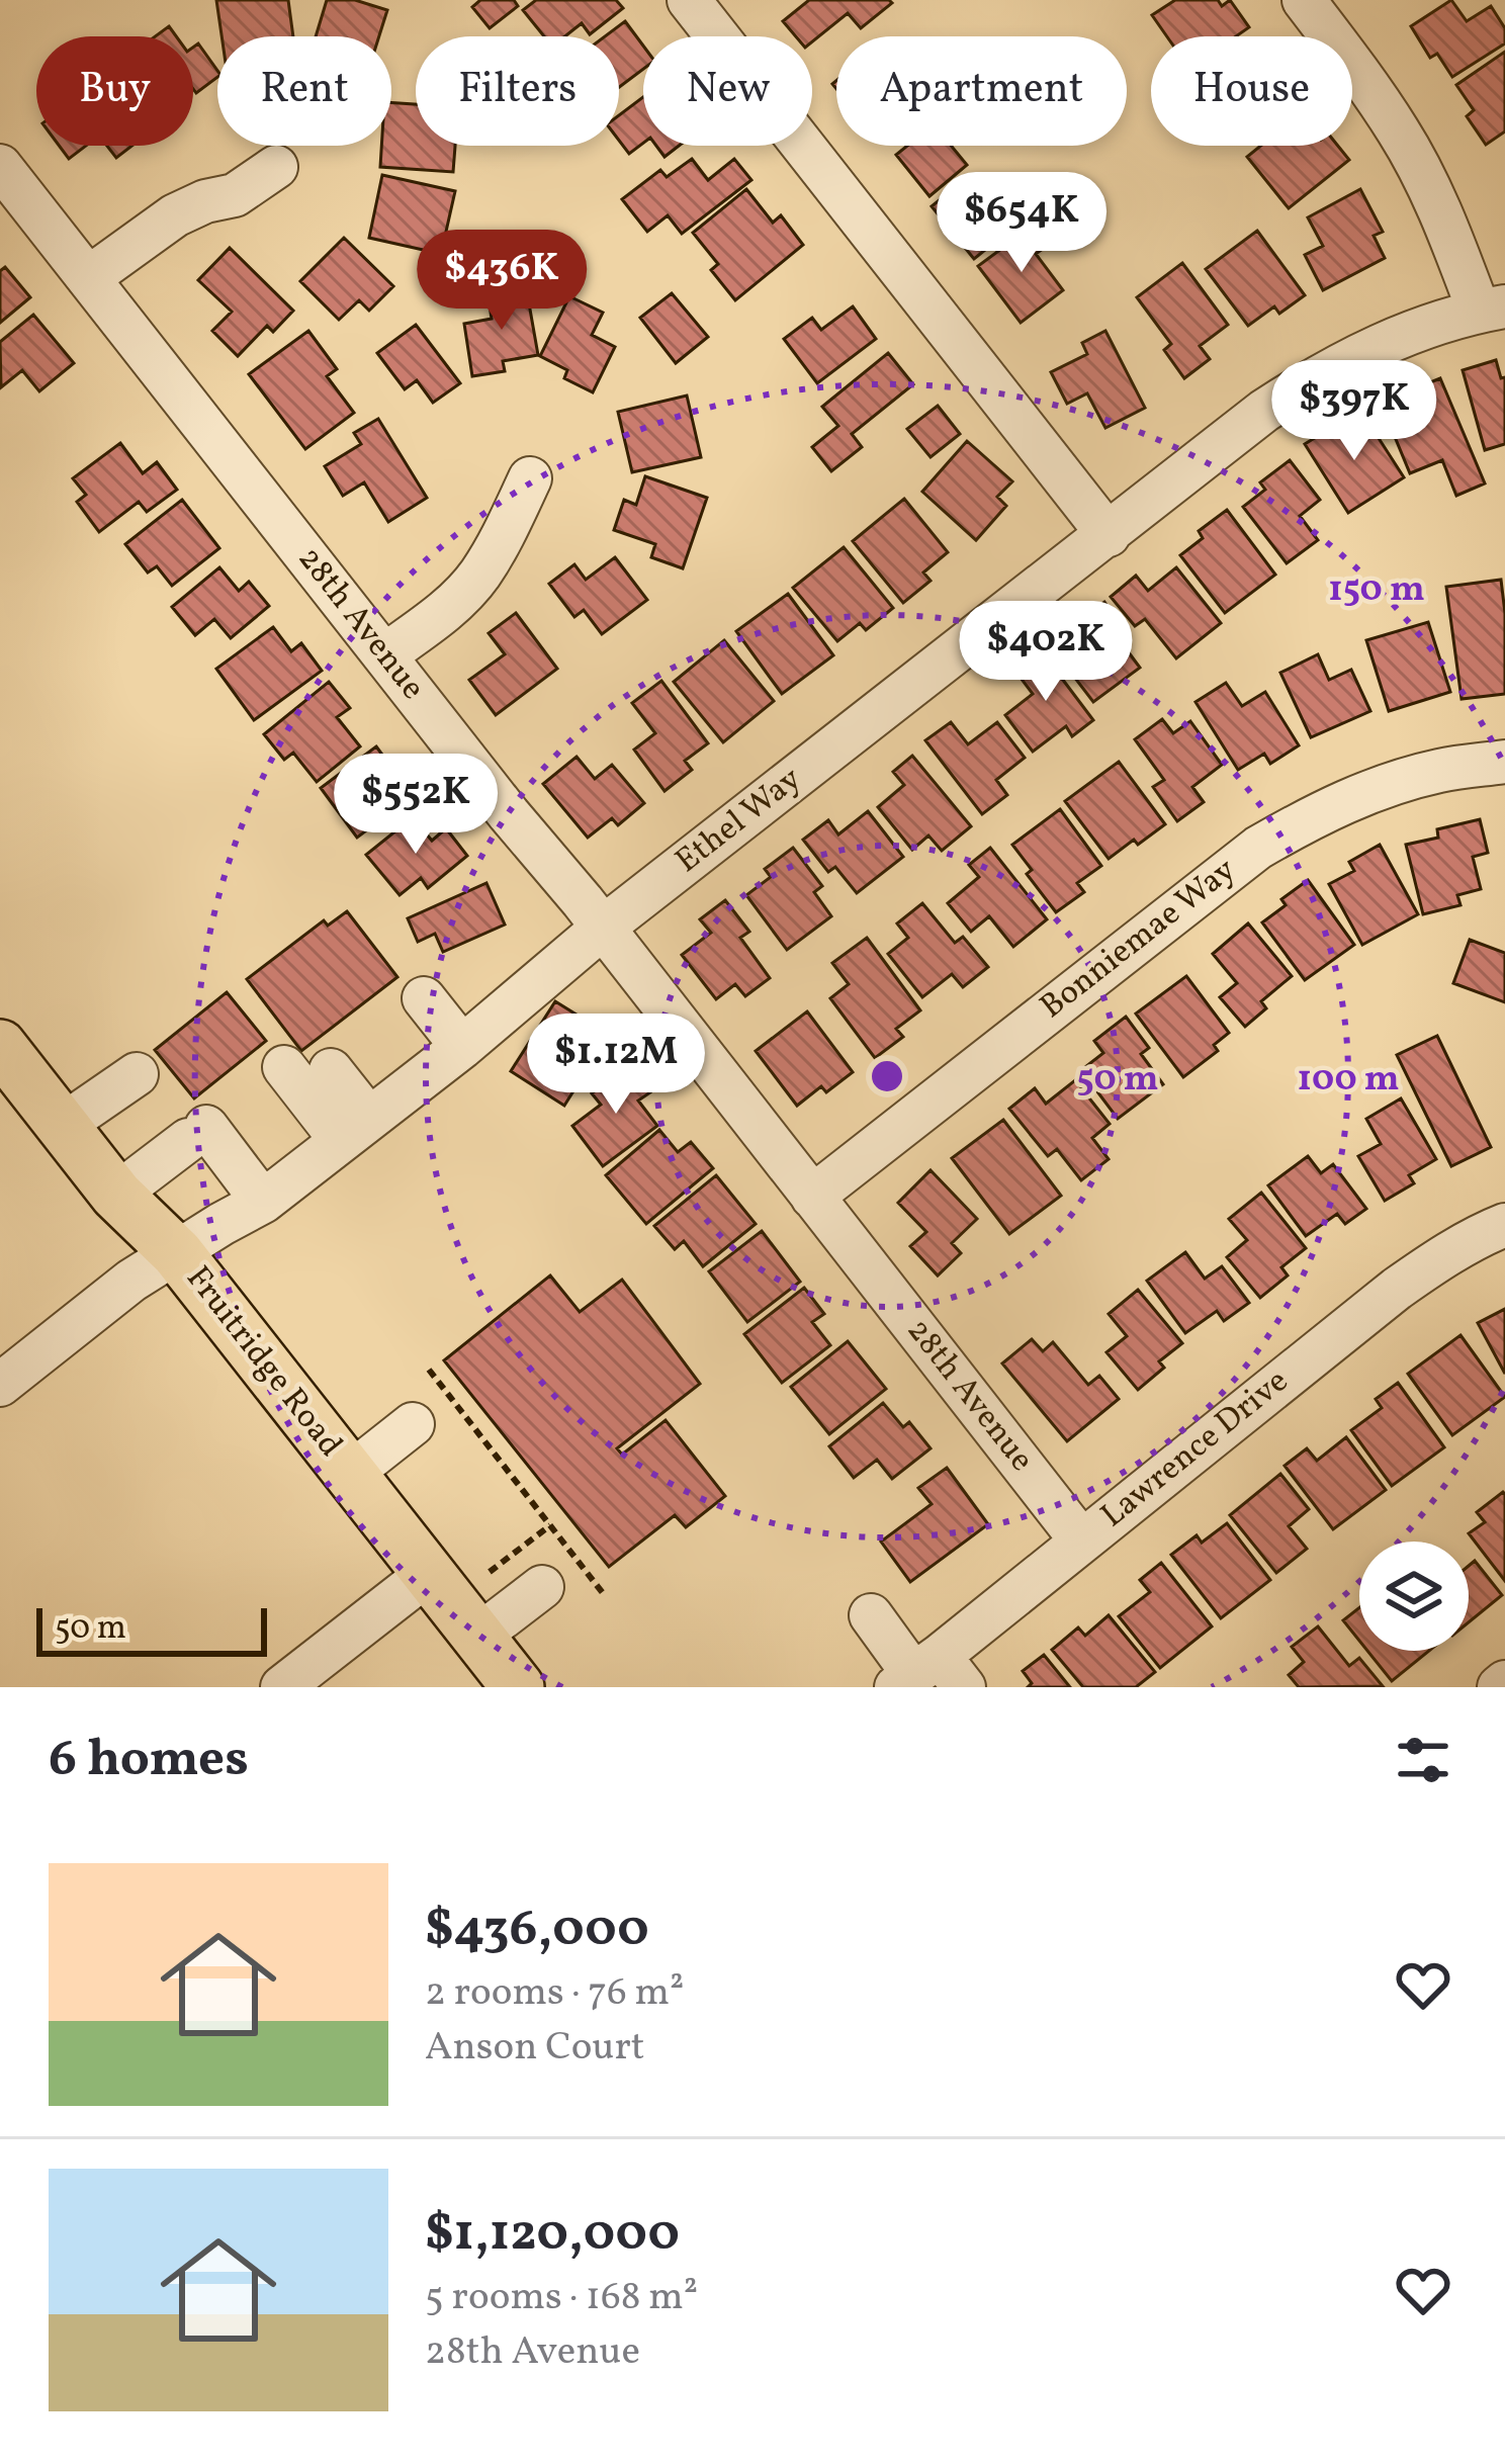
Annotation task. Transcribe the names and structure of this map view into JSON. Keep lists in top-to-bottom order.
{
  "streets": {
    "main road": ["Fruitridge Road"],
    "street": [
      "28th Avenue",
      "Ethel Way",
      "Bonniemae Way",
      "Lawrence Drive"
    ]
  },
  "crossings": [
    ["28th Avenue", "Ethel Way"],
    ["28th Avenue", "Bonniemae Way"],
    ["28th Avenue", "Lawrence Drive"],
    ["Ethel Way", "Fruitridge Road"]
  ],
  "scale_bar": "50 m",
  "page": {
    "chip": [
      "Buy",
      "Rent",
      "Filters",
      "New",
      "Apartment",
      "House"
    ],
    "price": [
      "$654K",
      "$436K",
      "$397K",
      "$402K",
      "$552K",
      "$1.12M"
    ],
    "scale": "50 m",
    "heading": "6 homes",
    "list": [
      {
        "name": "$436,000",
        "note": "2 rooms · 76 m² · Anson Court"
      },
      {
        "name": "$1,120,000",
        "note": "5 rooms · 168 m² · 28th Avenue"
      }
    ]
  },
  "rings": ["150 m", "50 m", "100 m"]
}
